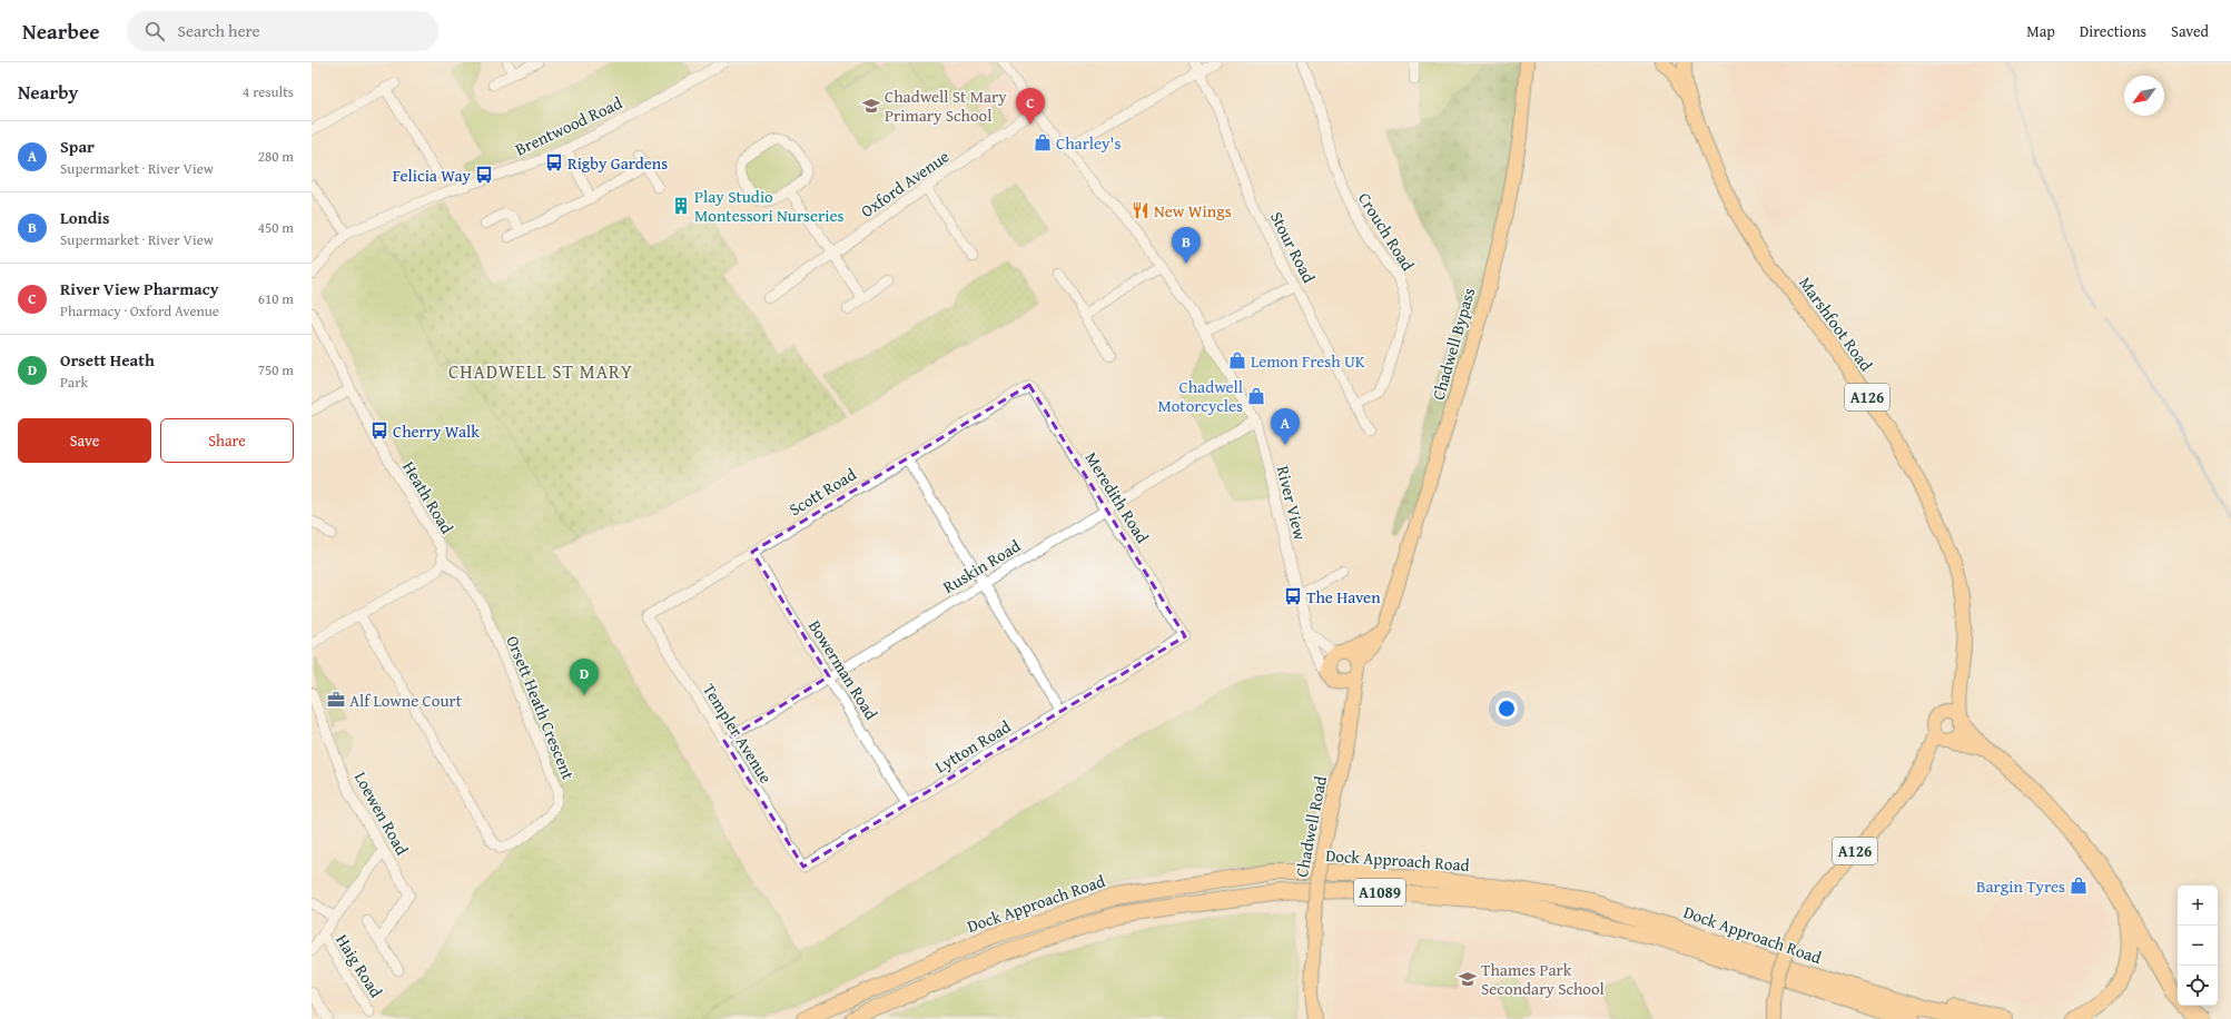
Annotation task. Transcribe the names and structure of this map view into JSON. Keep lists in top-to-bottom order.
{
  "streets": {
    "highway": ["Dock Approach Road", "A1089"],
    "main road": [
      "Marshfoot Road",
      "Chadwell Bypass",
      "A126",
      "Chadwell Road"
    ],
    "street": [
      "Brentwood Road",
      "Oxford Avenue",
      "Crouch Road",
      "Stour Road",
      "Scott Road",
      "Heath Road",
      "Meredith Road",
      "River View",
      "Ruskin Road",
      "Bowerman Road",
      "Orsett Heath Crescent",
      "Templer Avenue",
      "Lytton Road",
      "Loewen Road",
      "Haig Road"
    ]
  },
  "crossings": [
    ["Oxford Avenue", "River View"],
    ["Crouch Road", "Stour Road"],
    ["Marshfoot Road", "A126"],
    ["Chadwell Bypass", "River View"],
    ["Chadwell Bypass", "Chadwell Road"],
    ["Scott Road", "Meredith Road"],
    ["Scott Road", "Bowerman Road"],
    ["Scott Road", "Templer Avenue"],
    ["Heath Road", "Orsett Heath Crescent"],
    ["Meredith Road", "Ruskin Road"],
    ["Meredith Road", "Lytton Road"],
    ["River View", "Ruskin Road"],
    ["River View", "Chadwell Road"],
    ["Ruskin Road", "Bowerman Road"],
    ["Ruskin Road", "Templer Avenue"],
    ["Bowerman Road", "Lytton Road"],
    ["Templer Avenue", "Lytton Road"],
    ["Loewen Road", "Haig Road"]
  ],
  "districts": ["CHADWELL ST MARY"],
  "places": {
    "school or university": ["Chadwell St Mary Primary School", "Thames Park Secondary School"],
    "shop": [
      "Charley's",
      "Lemon Fresh UK",
      "Chadwell Motorcycles",
      "Bargin Tyres"
    ],
    "bus stop": [
      "Rigby Gardens",
      "Felicia Way",
      "Cherry Walk",
      "The Haven"
    ],
    "building": ["Play Studio Montessori Nurseries"],
    "restaurant": ["New Wings"],
    "office": ["Alf Lowne Court"]
  },
  "north": "bottom left",
  "page": {
    "header": "Nearbee",
    "search": "Search here",
    "nav": ["Map", "Directions", "Saved"],
    "heading": ["Nearby", "4 results"],
    "pins": [
      "C",
      "B",
      "A",
      "D"
    ],
    "list": [
      {
        "mark": "A",
        "name": "Spar",
        "note": "Supermarket · River View",
        "value": "280 m"
      },
      {
        "mark": "B",
        "name": "Londis",
        "note": "Supermarket · River View",
        "value": "450 m"
      },
      {
        "mark": "C",
        "name": "River View Pharmacy",
        "note": "Pharmacy · Oxford Avenue",
        "value": "610 m"
      },
      {
        "mark": "D",
        "name": "Orsett Heath",
        "note": "Park",
        "value": "750 m"
      }
    ],
    "buttons": ["Save", "Share"],
    "map_buttons": ["+", "−"]
  }
}
